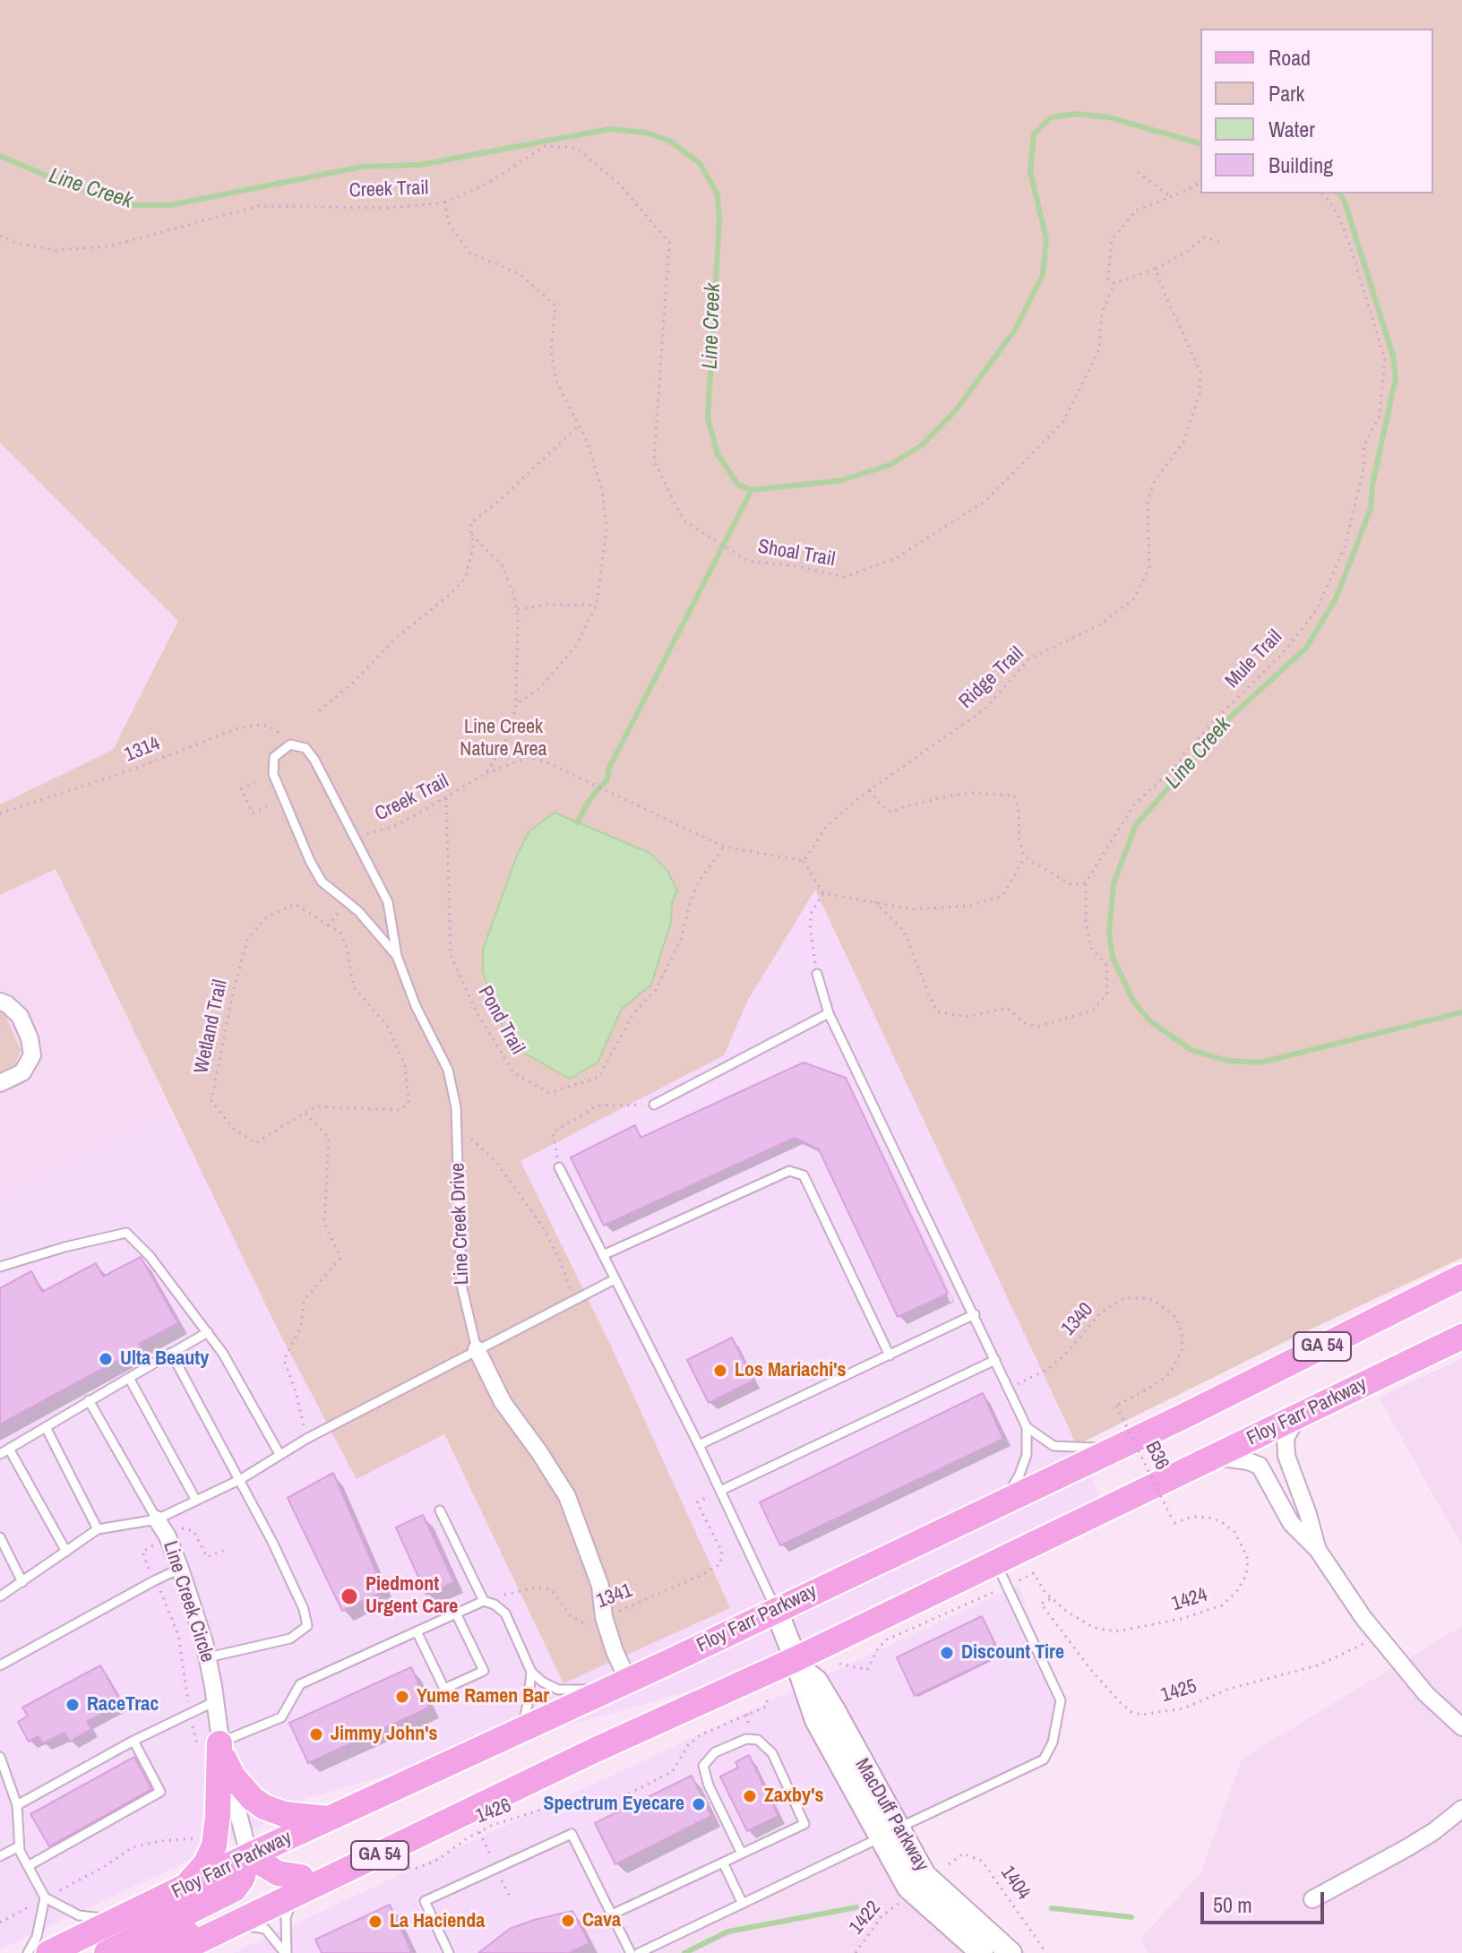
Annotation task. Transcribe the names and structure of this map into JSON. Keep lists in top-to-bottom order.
{
  "streets": {
    "main road": ["GA 54", "Floy Farr Parkway"],
    "street": ["Line Creek Drive", "Line Creek Circle", "MacDuff Parkway"],
    "path": [
      "Creek Trail",
      "Shoal Trail",
      "Mule Trail",
      "Ridge Trail",
      "1314",
      "Pond Trail",
      "Wetland Trail",
      "1340",
      "B36",
      "1341",
      "1424",
      "1425",
      "1426",
      "1404",
      "1422"
    ]
  },
  "crossings": [
    ["Creek Trail", "Shoal Trail"],
    ["Creek Trail", "Pond Trail"],
    ["Creek Trail", "Line Creek Drive"],
    ["1314", "Line Creek Drive"],
    ["Line Creek Drive", "Floy Farr Parkway"],
    ["Line Creek Drive", "1341"],
    ["1340", "B36"],
    ["Floy Farr Parkway", "MacDuff Parkway"],
    ["B36", "1424"],
    ["1424", "1425"]
  ],
  "water": ["Line Creek"],
  "parks": ["Line Creek Nature Area"],
  "places": [
    "Ulta Beauty",
    "Los Mariachi's",
    "Piedmont Urgent Care",
    "Discount Tire",
    "Yume Ramen Bar",
    "RaceTrac",
    "Jimmy John's",
    "Zaxby's",
    "Spectrum Eyecare",
    "Cava",
    "La Hacienda"
  ],
  "legend": [
    "Road",
    "Park",
    "Water",
    "Building"
  ],
  "scale_bar": "50 m"
}
